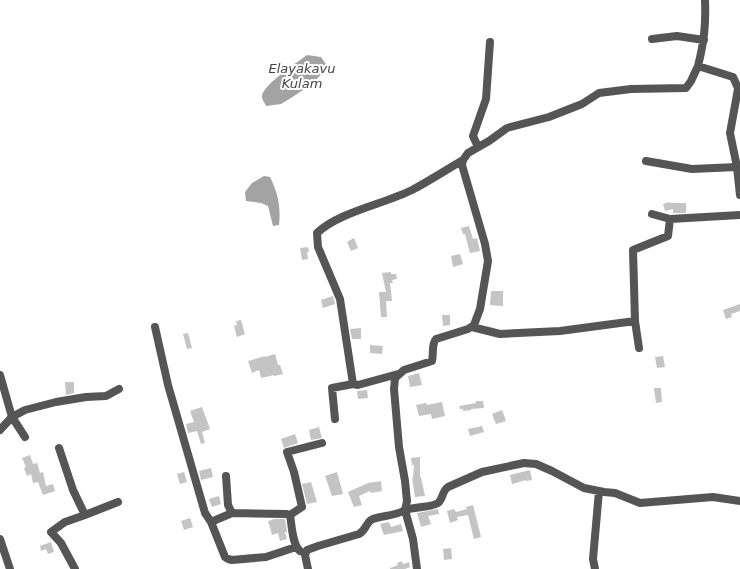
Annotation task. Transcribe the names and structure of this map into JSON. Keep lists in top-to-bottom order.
{
  "water": ["Elayakavu Kulam"]
}
